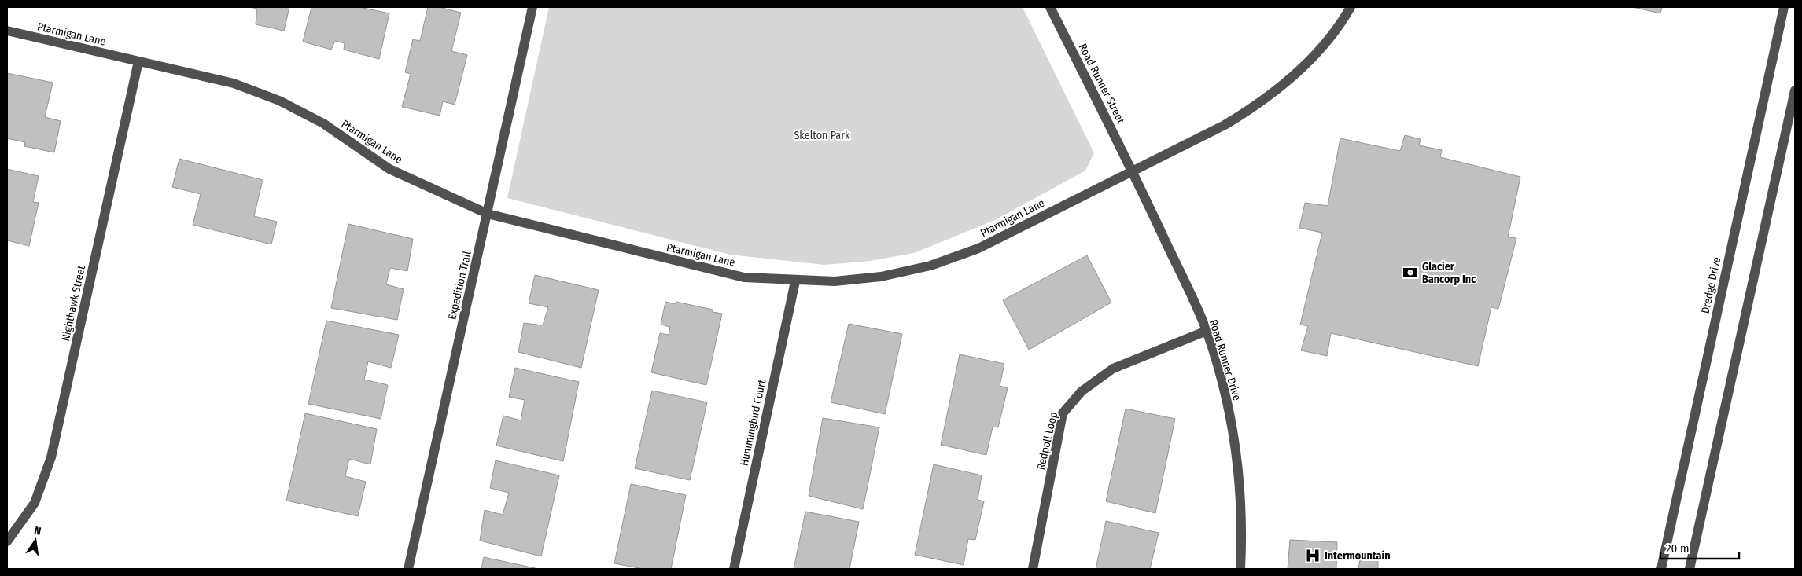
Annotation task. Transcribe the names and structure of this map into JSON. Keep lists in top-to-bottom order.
{
  "streets": {
    "street": [
      "Ptarmigan Lane",
      "Road Runner Street",
      "Expedition Trail",
      "Dredge Drive",
      "Nighthawk Street",
      "Road Runner Drive",
      "Hummingbird Court",
      "Redpoll Loop"
    ]
  },
  "crossings": [
    ["Ptarmigan Lane", "Road Runner Street"],
    ["Ptarmigan Lane", "Expedition Trail"],
    ["Ptarmigan Lane", "Nighthawk Street"],
    ["Ptarmigan Lane", "Road Runner Drive"],
    ["Ptarmigan Lane", "Hummingbird Court"],
    ["Road Runner Street", "Road Runner Drive"],
    ["Road Runner Drive", "Redpoll Loop"]
  ],
  "parks": ["Skelton Park"],
  "places": {
    "bank": ["Glacier Bancorp Inc"],
    "hospital": ["Intermountain"]
  },
  "scale_bar": "20 m",
  "north": "top"
}
